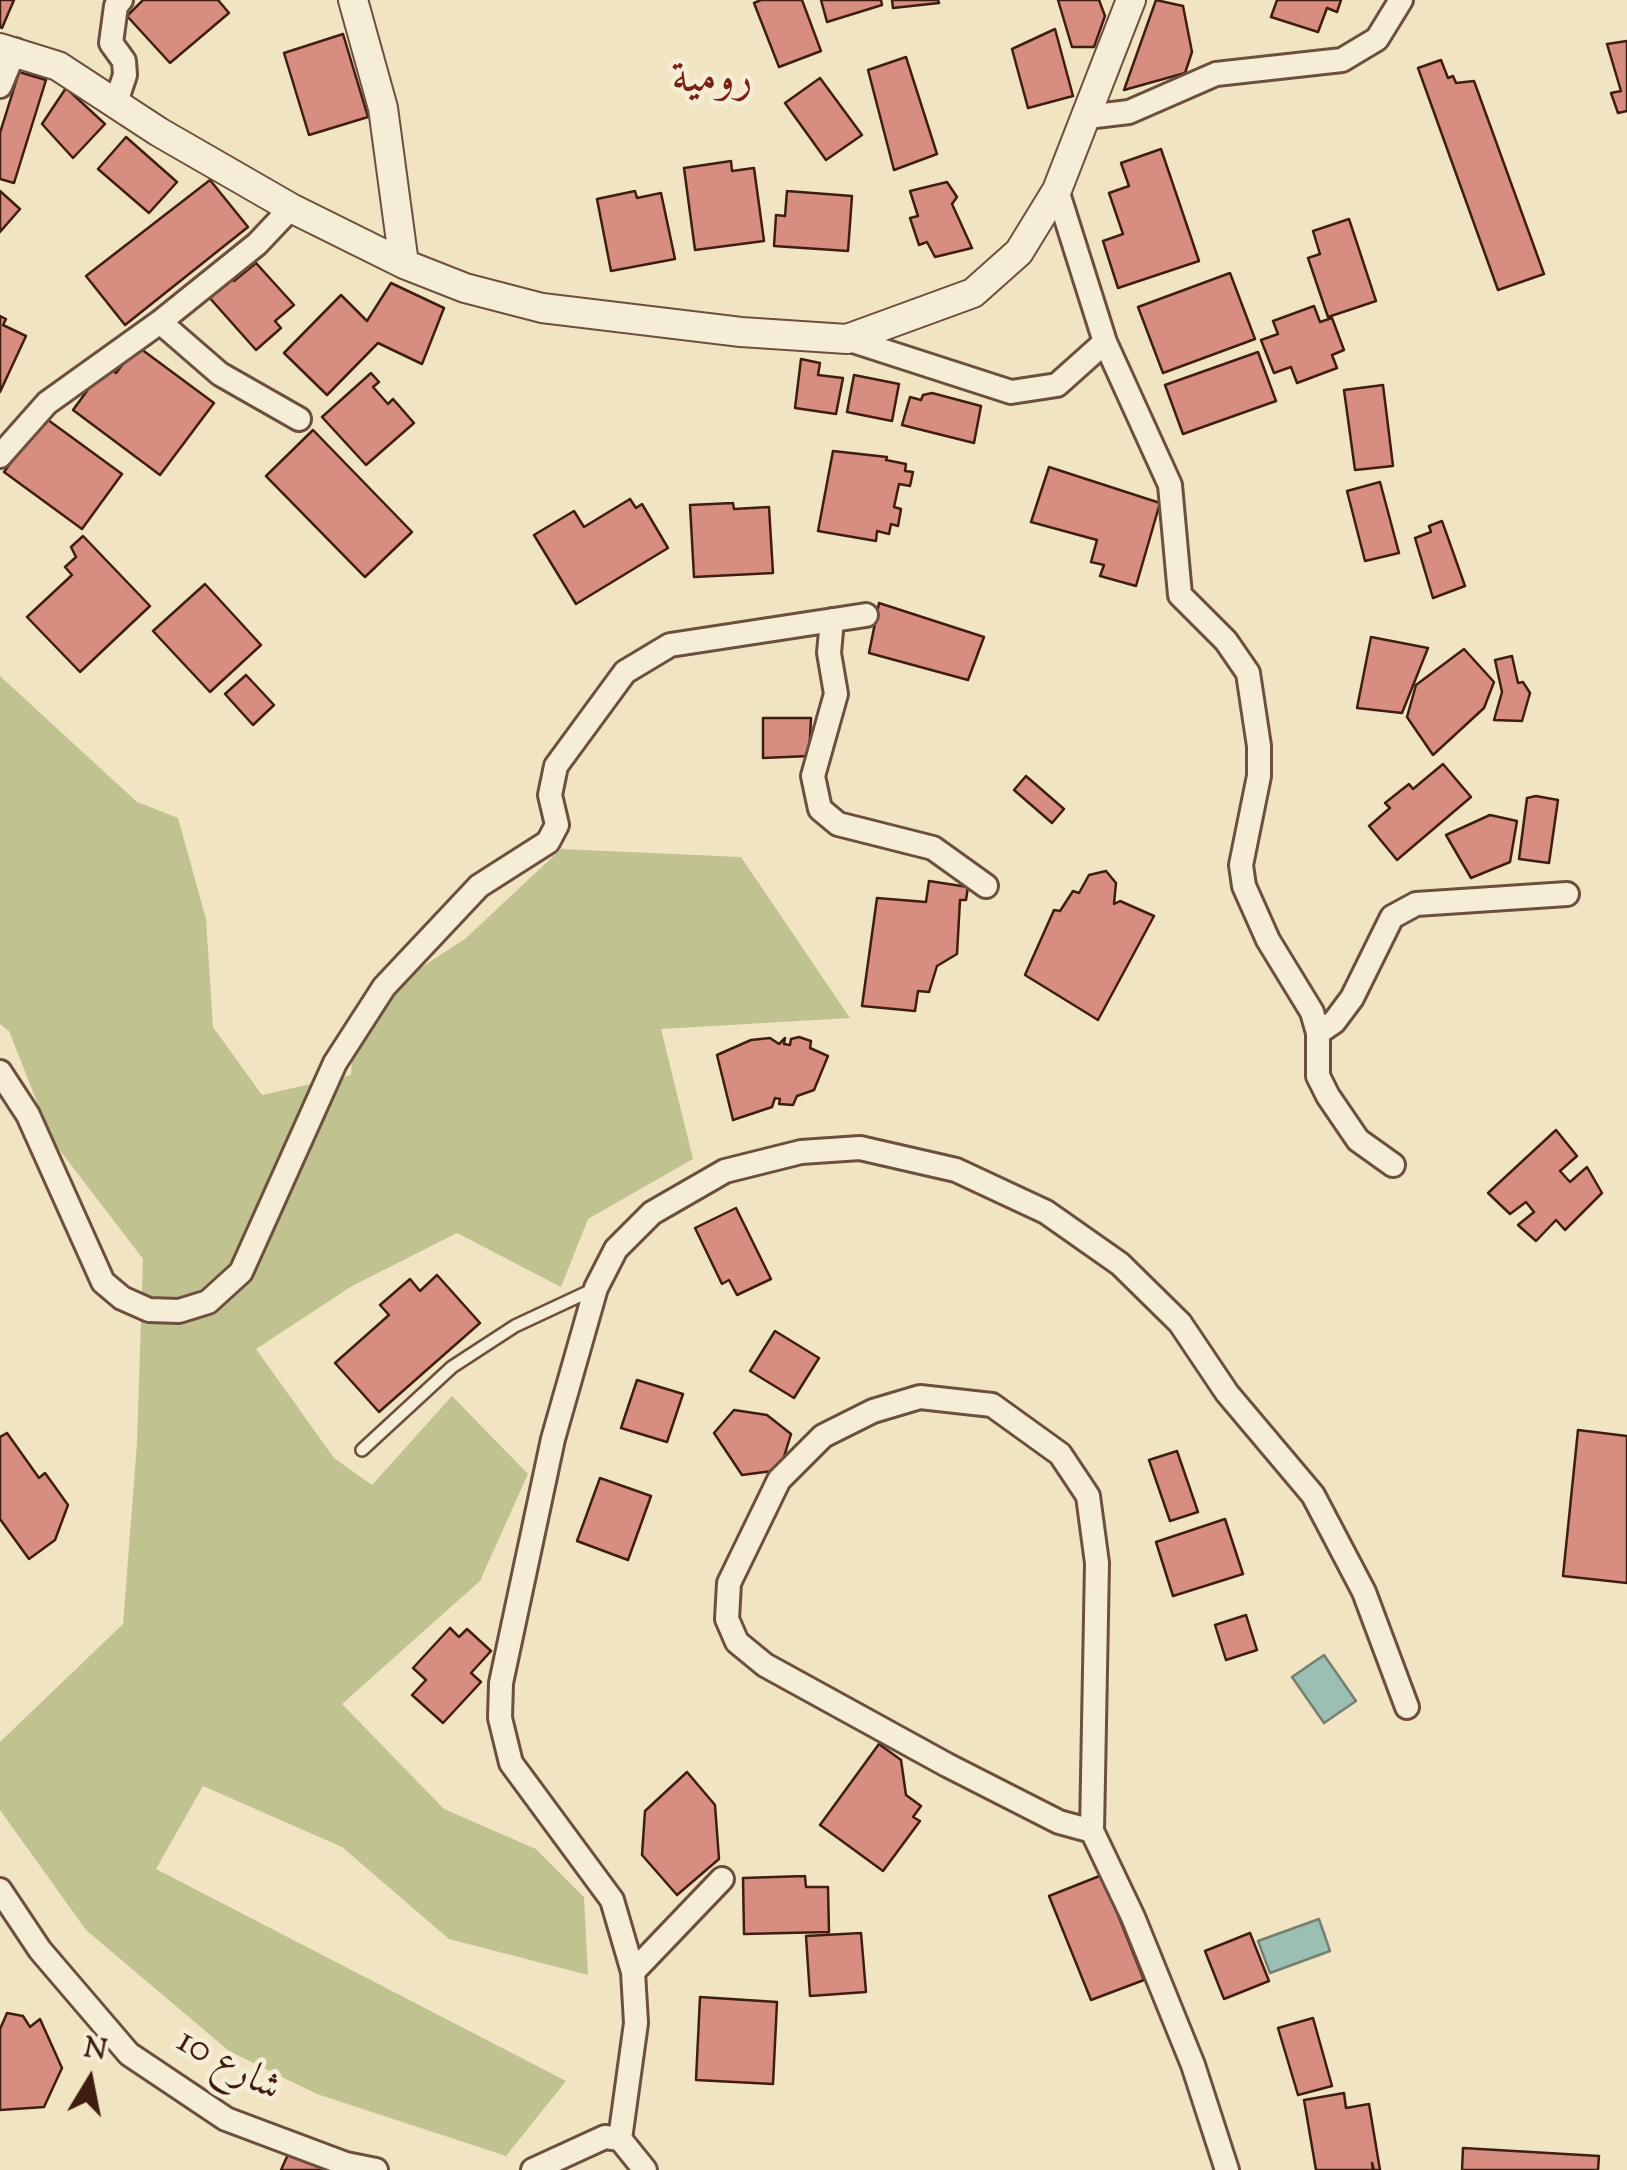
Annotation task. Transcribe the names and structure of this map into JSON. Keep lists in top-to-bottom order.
{
  "streets": {
    "street": ["شارع 10"]
  },
  "districts": ["رومية"],
  "north": "top"
}
